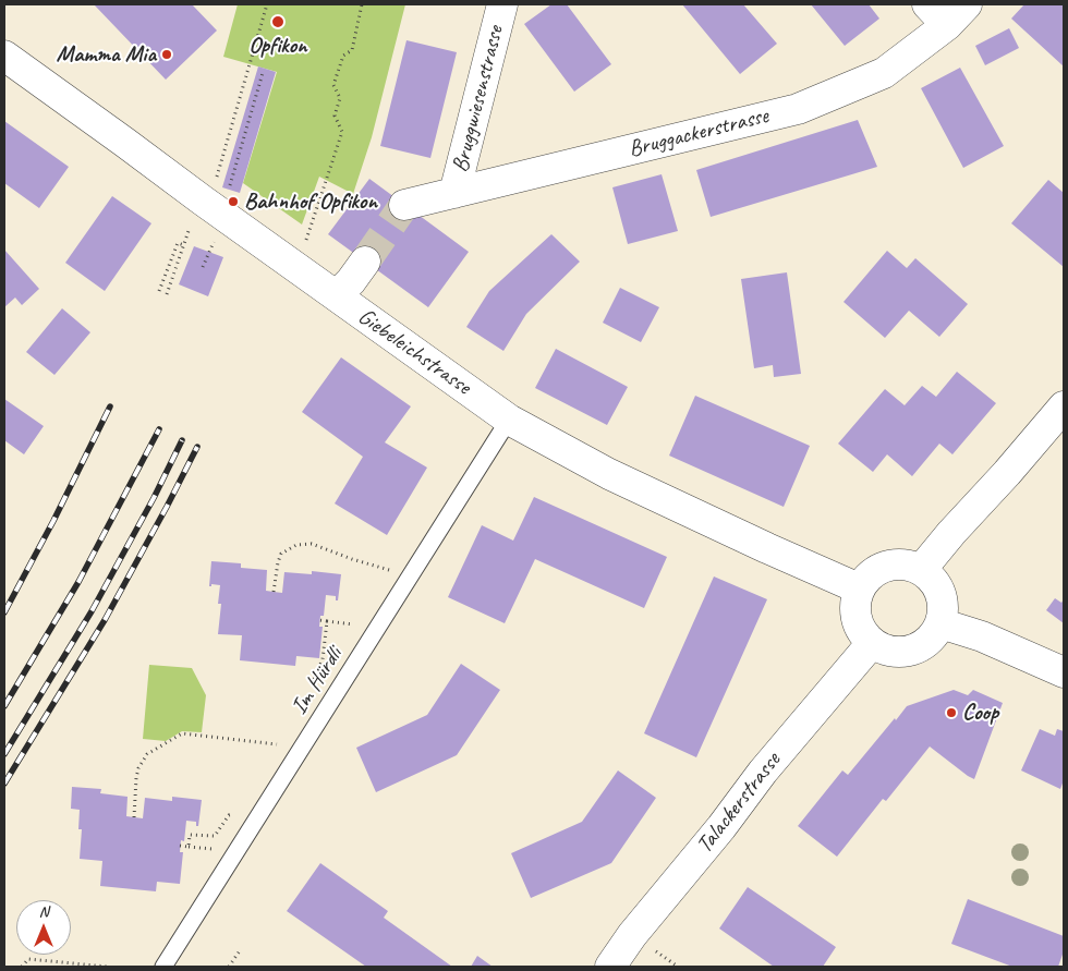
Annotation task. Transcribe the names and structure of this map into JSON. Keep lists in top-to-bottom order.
{
  "streets": {
    "street": [
      "Bruggwiesenstrasse",
      "Bruggackerstrasse",
      "Giebeleichstrasse",
      "Talackerstrasse"
    ],
    "lane": ["Im Hürdli"]
  },
  "crossings": [
    ["Bruggwiesenstrasse", "Bruggackerstrasse"],
    ["Giebeleichstrasse", "Im Hürdli"],
    ["Giebeleichstrasse", "Talackerstrasse"]
  ],
  "places": [
    "Opfikon",
    "Mamma Mia",
    "Bahnhof Opfikon",
    "Coop"
  ],
  "north": "top"
}
